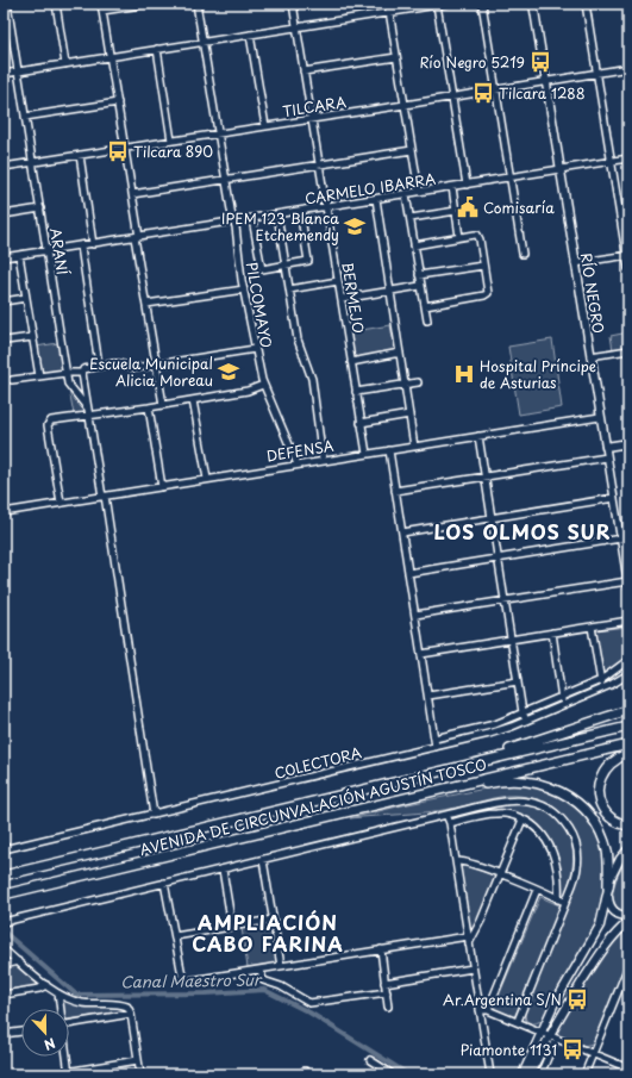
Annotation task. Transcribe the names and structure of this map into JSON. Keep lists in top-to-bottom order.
{
  "streets": {
    "highway": ["AVENIDA DE CIRCUNVALACIÓN AGUSTÍN TOSCO"],
    "main road": ["RÍO NEGRO"],
    "street": [
      "TILCARA",
      "CARMELO IBARRA",
      "ARANÍ",
      "BERMEJO",
      "PILCOMAYO",
      "DEFENSA",
      "COLECTORA"
    ]
  },
  "crossings": [
    ["TILCARA", "ARANÍ"],
    ["TILCARA", "RÍO NEGRO"],
    ["TILCARA", "BERMEJO"],
    ["TILCARA", "PILCOMAYO"],
    ["CARMELO IBARRA", "ARANÍ"],
    ["CARMELO IBARRA", "RÍO NEGRO"],
    ["CARMELO IBARRA", "BERMEJO"],
    ["CARMELO IBARRA", "PILCOMAYO"],
    ["RÍO NEGRO", "DEFENSA"],
    ["BERMEJO", "DEFENSA"],
    ["PILCOMAYO", "DEFENSA"]
  ],
  "districts": ["LOS OLMOS SUR", "AMPLIACIÓN CABO FARINA"],
  "water": ["Canal Maestro Sur"],
  "places": {
    "bus stop": [
      "Río Negro 5219",
      "Tilcara 1288",
      "Tilcara 890",
      "Ar.Argentina S/N",
      "Piamonte 1131"
    ],
    "public building": ["Comisaría"],
    "school or university": ["IPEM 123 Blanca Etchemendy", "Escuela Municipal Alicia Moreau"],
    "hospital": ["Hospital Príncipe de Asturias"]
  },
  "north": "bottom"
}
